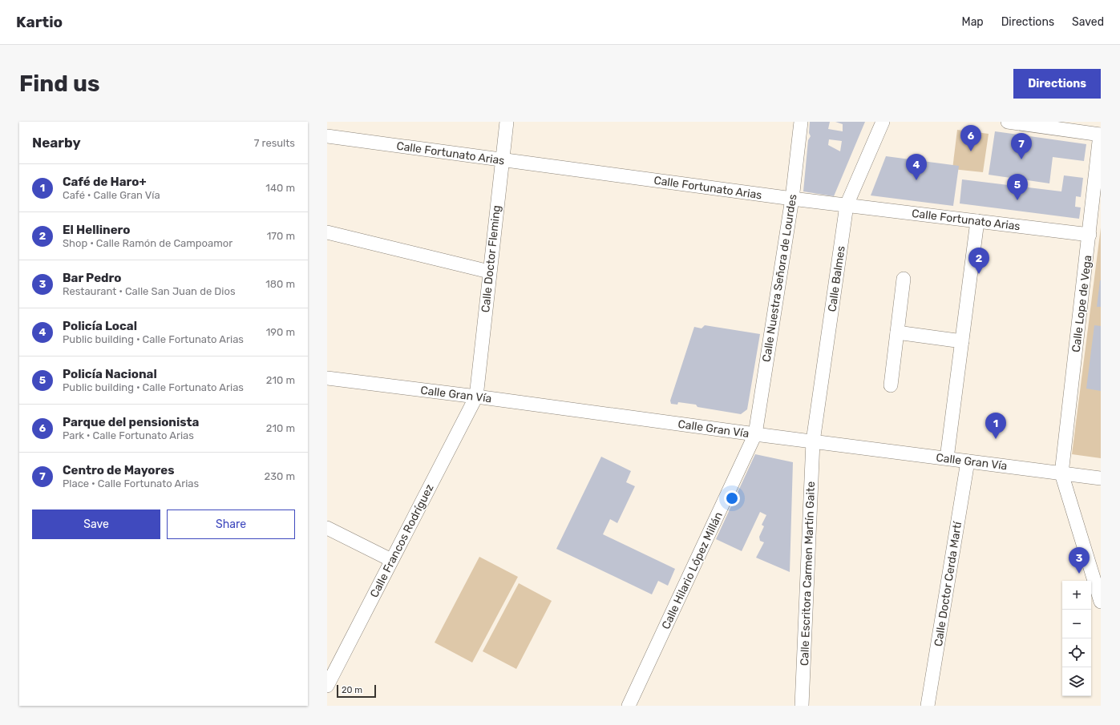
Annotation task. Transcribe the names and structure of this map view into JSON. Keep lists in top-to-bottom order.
{
  "streets": {
    "street": [
      "Calle Fortunato Arias",
      "Calle Doctor Fleming",
      "Calle Nuestra Señora de Lourdes",
      "Calle Balmes",
      "Calle Lope de Vega",
      "Calle Gran Vía",
      "Calle Francos Rodríguez",
      "Calle Hilario López Millán",
      "Calle Escritora Carmen Martín Gaite",
      "Calle Doctor Cerda Martí"
    ]
  },
  "crossings": [
    ["Calle Fortunato Arias", "Calle Doctor Fleming"],
    ["Calle Fortunato Arias", "Calle Nuestra Señora de Lourdes"],
    ["Calle Fortunato Arias", "Calle Balmes"],
    ["Calle Fortunato Arias", "Calle Lope de Vega"],
    ["Calle Doctor Fleming", "Calle Gran Vía"],
    ["Calle Doctor Fleming", "Calle Francos Rodríguez"],
    ["Calle Nuestra Señora de Lourdes", "Calle Gran Vía"],
    ["Calle Nuestra Señora de Lourdes", "Calle Hilario López Millán"],
    ["Calle Balmes", "Calle Gran Vía"],
    ["Calle Balmes", "Calle Escritora Carmen Martín Gaite"],
    ["Calle Lope de Vega", "Calle Gran Vía"],
    ["Calle Gran Vía", "Calle Francos Rodríguez"],
    ["Calle Gran Vía", "Calle Hilario López Millán"],
    ["Calle Gran Vía", "Calle Escritora Carmen Martín Gaite"],
    ["Calle Gran Vía", "Calle Doctor Cerda Martí"]
  ],
  "scale_bar": "20 m",
  "page": {
    "header": "Kartio",
    "nav": ["Map", "Directions", "Saved"],
    "buttons": [
      "Directions",
      ["Save", "Share"]
    ],
    "title": "Find us",
    "heading": ["Nearby", "7 results"],
    "pins": [
      "6",
      "7",
      "4",
      "5",
      "2",
      "1",
      "3"
    ],
    "list": [
      {
        "mark": "1",
        "name": "Café de Haro+",
        "note": "Café · Calle Gran Vía",
        "value": "140 m"
      },
      {
        "mark": "2",
        "name": "El Hellinero",
        "note": "Shop · Calle Ramón de Campoamor",
        "value": "170 m"
      },
      {
        "mark": "3",
        "name": "Bar Pedro",
        "note": "Restaurant · Calle San Juan de Dios",
        "value": "180 m"
      },
      {
        "mark": "4",
        "name": "Policía Local",
        "note": "Public building · Calle Fortunato Arias",
        "value": "190 m"
      },
      {
        "mark": "5",
        "name": "Policía Nacional",
        "note": "Public building · Calle Fortunato Arias",
        "value": "210 m"
      },
      {
        "mark": "6",
        "name": "Parque del pensionista",
        "note": "Park · Calle Fortunato Arias",
        "value": "210 m"
      },
      {
        "mark": "7",
        "name": "Centro de Mayores",
        "note": "Place · Calle Fortunato Arias",
        "value": "230 m"
      }
    ],
    "map_buttons": ["+", "−"],
    "scale": "20 m"
  }
}
